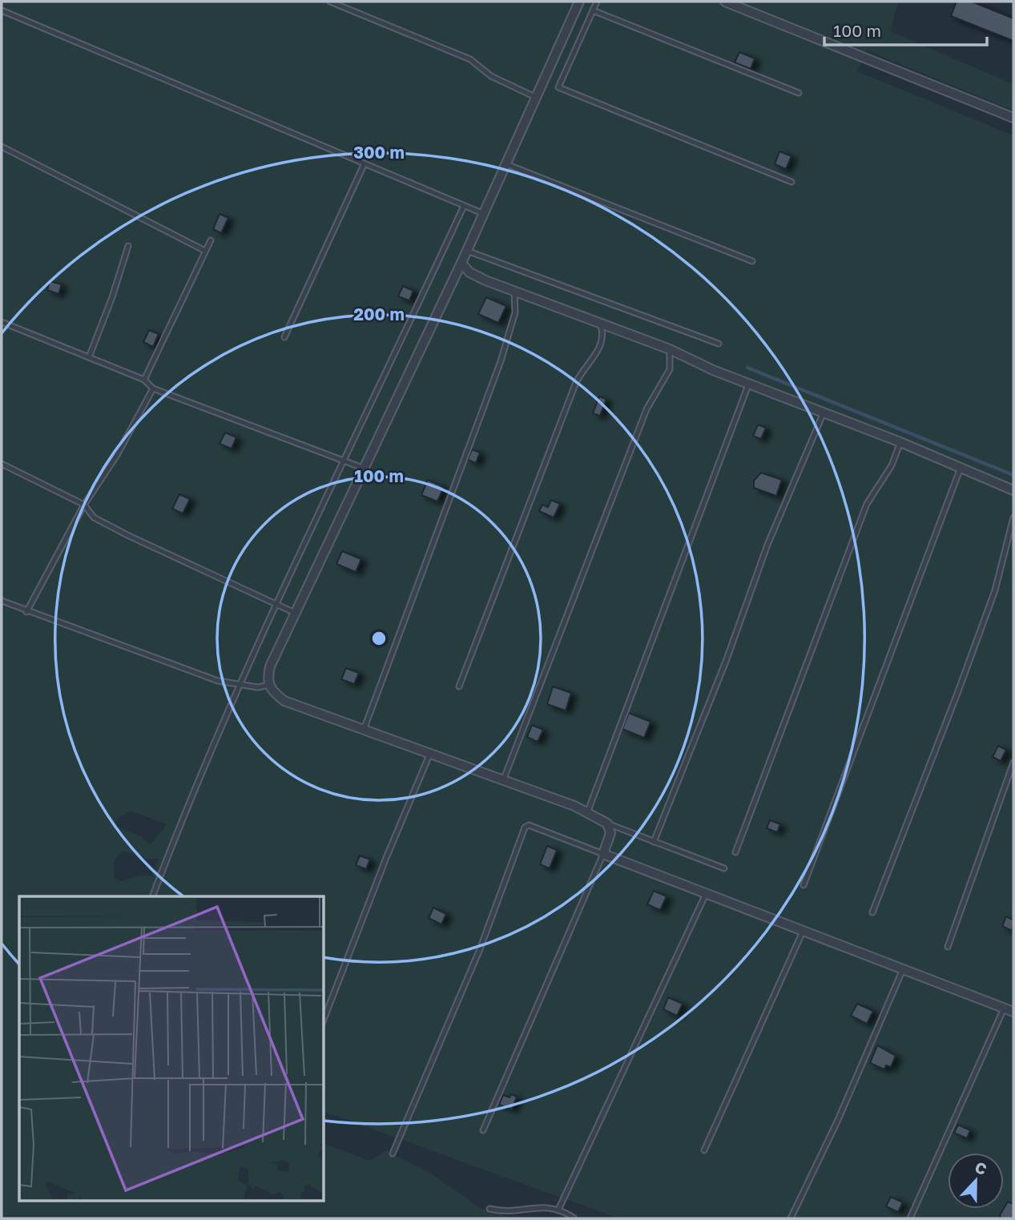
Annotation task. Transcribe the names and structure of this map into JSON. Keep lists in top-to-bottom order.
{
  "scale_bar": "100 m",
  "north": "top",
  "rings": ["300 m", "200 m", "100 m"]
}
